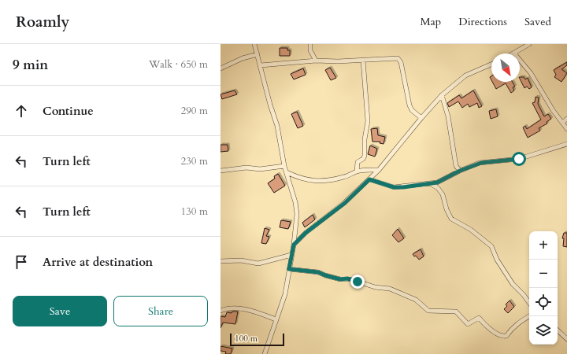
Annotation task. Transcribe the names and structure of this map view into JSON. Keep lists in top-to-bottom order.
{
  "scale_bar": "100 m",
  "north": "bottom right",
  "page": {
    "header": "Roamly",
    "nav": ["Map", "Directions", "Saved"],
    "heading": ["9 min", "Walk · 650 m"],
    "list": [
      ["Continue", "290 m"],
      ["Turn left", "230 m"],
      ["Turn left", "130 m"],
      "Arrive at destination"
    ],
    "map_buttons": ["+", "−"],
    "buttons": ["Save", "Share"],
    "scale": "100 m"
  }
}
